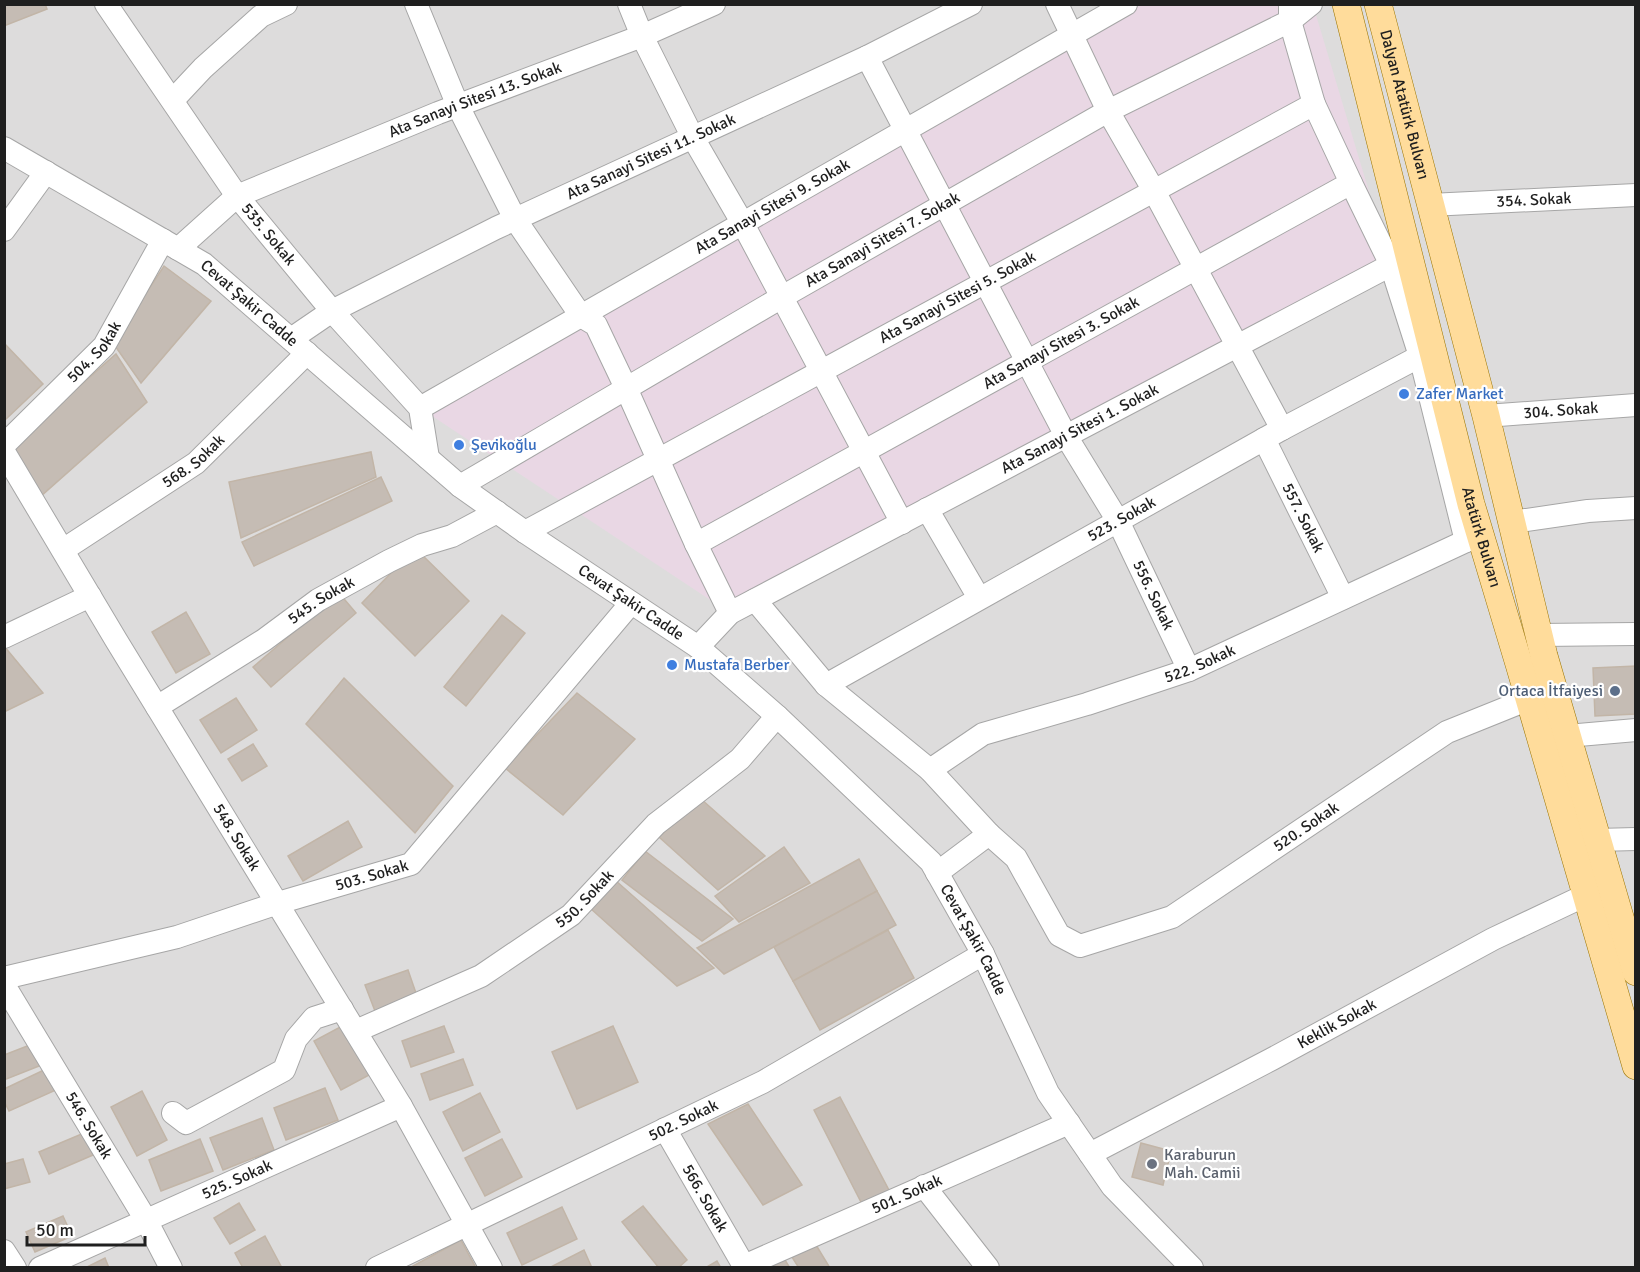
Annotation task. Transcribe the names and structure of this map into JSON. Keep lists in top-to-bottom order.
{
  "streets": {
    "main road": ["Dalyan Atatürk Bulvarı", "Atatürk Bulvarı"],
    "street": [
      "Ata Sanayi Sitesi 13. Sokak",
      "Ata Sanayi Sitesi 11. Sokak",
      "354. Sokak",
      "Ata Sanayi Sitesi 9. Sokak",
      "535. Sokak",
      "Ata Sanayi Sitesi 7. Sokak",
      "Ata Sanayi Sitesi 5. Sokak",
      "Cevat Şakir Cadde",
      "Ata Sanayi Sitesi 3. Sokak",
      "504. Sokak",
      "304. Sokak",
      "Ata Sanayi Sitesi 1. Sokak",
      "568. Sokak",
      "523. Sokak",
      "557. Sokak",
      "556. Sokak",
      "545. Sokak",
      "522. Sokak",
      "520. Sokak",
      "548. Sokak",
      "503. Sokak",
      "550. Sokak",
      "Keklik Sokak",
      "502. Sokak",
      "546. Sokak",
      "525. Sokak",
      "501. Sokak",
      "566. Sokak"
    ]
  },
  "crossings": [
    ["Ata Sanayi Sitesi 13. Sokak", "535. Sokak"],
    ["Ata Sanayi Sitesi 13. Sokak", "Cevat Şakir Cadde"],
    ["Ata Sanayi Sitesi 13. Sokak", "504. Sokak"],
    ["Dalyan Atatürk Bulvarı", "354. Sokak"],
    ["Dalyan Atatürk Bulvarı", "Atatürk Bulvarı"],
    ["Ata Sanayi Sitesi 11. Sokak", "535. Sokak"],
    ["Ata Sanayi Sitesi 11. Sokak", "568. Sokak"],
    ["Ata Sanayi Sitesi 11. Sokak", "556. Sokak"],
    ["354. Sokak", "Atatürk Bulvarı"],
    ["Ata Sanayi Sitesi 9. Sokak", "535. Sokak"],
    ["Ata Sanayi Sitesi 9. Sokak", "557. Sokak"],
    ["Ata Sanayi Sitesi 9. Sokak", "556. Sokak"],
    ["535. Sokak", "568. Sokak"],
    ["Ata Sanayi Sitesi 7. Sokak", "Cevat Şakir Cadde"],
    ["Ata Sanayi Sitesi 7. Sokak", "557. Sokak"],
    ["Ata Sanayi Sitesi 7. Sokak", "556. Sokak"],
    ["Ata Sanayi Sitesi 5. Sokak", "Cevat Şakir Cadde"],
    ["Ata Sanayi Sitesi 5. Sokak", "557. Sokak"],
    ["Ata Sanayi Sitesi 5. Sokak", "556. Sokak"],
    ["Cevat Şakir Cadde", "504. Sokak"],
    ["Cevat Şakir Cadde", "Ata Sanayi Sitesi 1. Sokak"],
    ["Cevat Şakir Cadde", "568. Sokak"],
    ["Cevat Şakir Cadde", "545. Sokak"],
    ["Cevat Şakir Cadde", "503. Sokak"],
    ["Cevat Şakir Cadde", "550. Sokak"],
    ["Cevat Şakir Cadde", "Keklik Sokak"],
    ["Cevat Şakir Cadde", "502. Sokak"],
    ["Cevat Şakir Cadde", "501. Sokak"],
    ["Ata Sanayi Sitesi 3. Sokak", "557. Sokak"],
    ["Ata Sanayi Sitesi 3. Sokak", "556. Sokak"],
    ["304. Sokak", "Atatürk Bulvarı"],
    ["Ata Sanayi Sitesi 1. Sokak", "557. Sokak"],
    ["Ata Sanayi Sitesi 1. Sokak", "556. Sokak"],
    ["568. Sokak", "548. Sokak"],
    ["523. Sokak", "557. Sokak"],
    ["523. Sokak", "Atatürk Bulvarı"],
    ["523. Sokak", "556. Sokak"],
    ["557. Sokak", "522. Sokak"],
    ["Atatürk Bulvarı", "522. Sokak"],
    ["Atatürk Bulvarı", "520. Sokak"],
    ["Atatürk Bulvarı", "Keklik Sokak"],
    ["556. Sokak", "522. Sokak"],
    ["545. Sokak", "548. Sokak"],
    ["548. Sokak", "503. Sokak"],
    ["548. Sokak", "550. Sokak"],
    ["548. Sokak", "502. Sokak"],
    ["548. Sokak", "525. Sokak"],
    ["502. Sokak", "566. Sokak"],
    ["546. Sokak", "525. Sokak"],
    ["501. Sokak", "566. Sokak"]
  ],
  "places": [
    "Zafer Market",
    "Şevikoğlu",
    "Mustafa Berber",
    "Ortaca İtfaiyesi",
    "Karaburun Mah. Camii"
  ],
  "scale_bar": "50 m"
}
